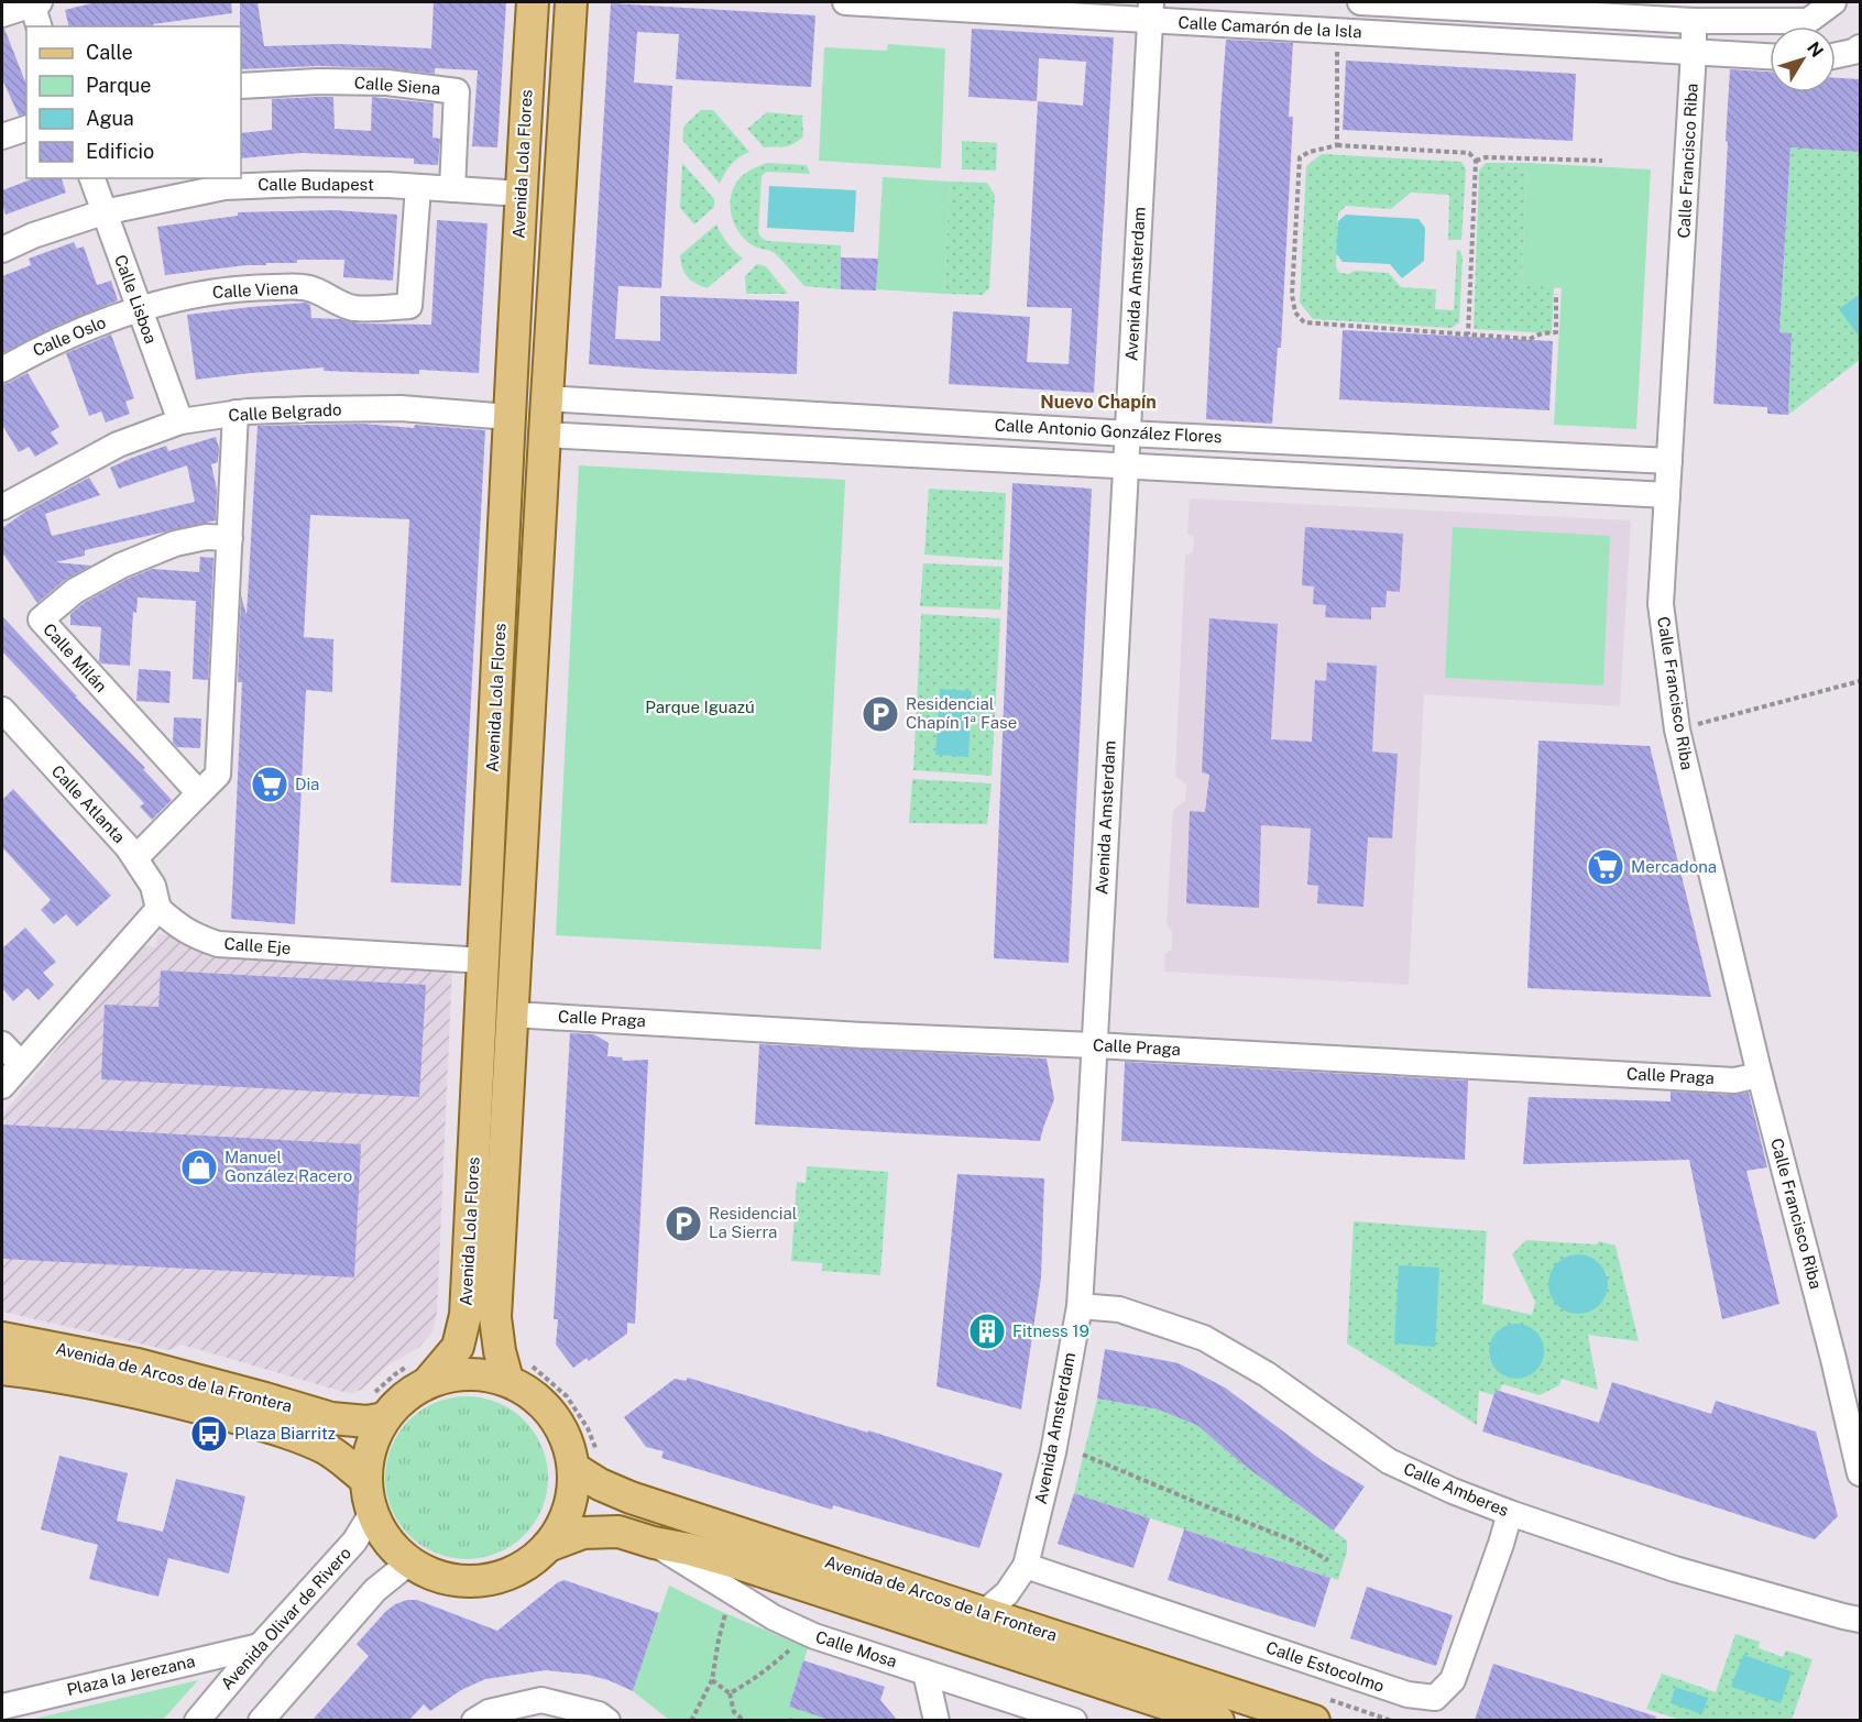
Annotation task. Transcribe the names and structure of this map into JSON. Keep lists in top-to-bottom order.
{
  "streets": {
    "main road": ["Avenida Lola Flores", "Avenida de Arcos de la Frontera"],
    "street": [
      "Calle Camarón de la Isla",
      "Calle Siena",
      "Calle Francisco Riba",
      "Calle Budapest",
      "Avenida Amsterdam",
      "Calle Viena",
      "Calle Lisboa",
      "Calle Oslo",
      "Calle Belgrado",
      "Calle Antonio González Flores",
      "Calle Milán",
      "Calle Atlanta",
      "Calle Eje",
      "Calle Praga",
      "Calle Amberes",
      "Avenida Olivar de Rivero",
      "Calle Mosa",
      "Calle Estocolmo",
      "Plaza la Jerezana"
    ]
  },
  "crossings": [
    ["Calle Camarón de la Isla", "Calle Francisco Riba"],
    ["Calle Camarón de la Isla", "Avenida Amsterdam"],
    ["Calle Siena", "Calle Budapest"],
    ["Calle Francisco Riba", "Calle Antonio González Flores"],
    ["Calle Francisco Riba", "Calle Praga"],
    ["Avenida Lola Flores", "Calle Budapest"],
    ["Avenida Lola Flores", "Calle Belgrado"],
    ["Avenida Lola Flores", "Calle Antonio González Flores"],
    ["Avenida Lola Flores", "Calle Eje"],
    ["Avenida Lola Flores", "Calle Praga"],
    ["Avenida Lola Flores", "Avenida de Arcos de la Frontera"],
    ["Avenida Lola Flores", "Avenida Olivar de Rivero"],
    ["Calle Budapest", "Calle Viena"],
    ["Calle Budapest", "Calle Lisboa"],
    ["Avenida Amsterdam", "Calle Antonio González Flores"],
    ["Avenida Amsterdam", "Calle Praga"],
    ["Avenida Amsterdam", "Avenida de Arcos de la Frontera"],
    ["Avenida Amsterdam", "Calle Amberes"],
    ["Avenida Amsterdam", "Calle Estocolmo"],
    ["Calle Viena", "Calle Lisboa"],
    ["Calle Viena", "Calle Oslo"],
    ["Calle Lisboa", "Calle Oslo"],
    ["Calle Lisboa", "Calle Belgrado"],
    ["Calle Atlanta", "Calle Eje"],
    ["Avenida de Arcos de la Frontera", "Avenida Olivar de Rivero"],
    ["Avenida de Arcos de la Frontera", "Calle Mosa"],
    ["Calle Amberes", "Calle Estocolmo"],
    ["Avenida Olivar de Rivero", "Plaza la Jerezana"]
  ],
  "districts": ["Nuevo Chapín"],
  "parks": ["Parque Iguazú"],
  "places": {
    "parking": ["Residencial Chapín 1ª Fase", "Residencial La Sierra"],
    "supermarket": ["Dia", "Mercadona"],
    "shop": ["Manuel González Racero"],
    "building": ["Fitness 19"],
    "bus stop": ["Plaza Biarritz"]
  },
  "legend": [
    "Calle",
    "Parque",
    "Agua",
    "Edificio"
  ],
  "north": "top right"
}
